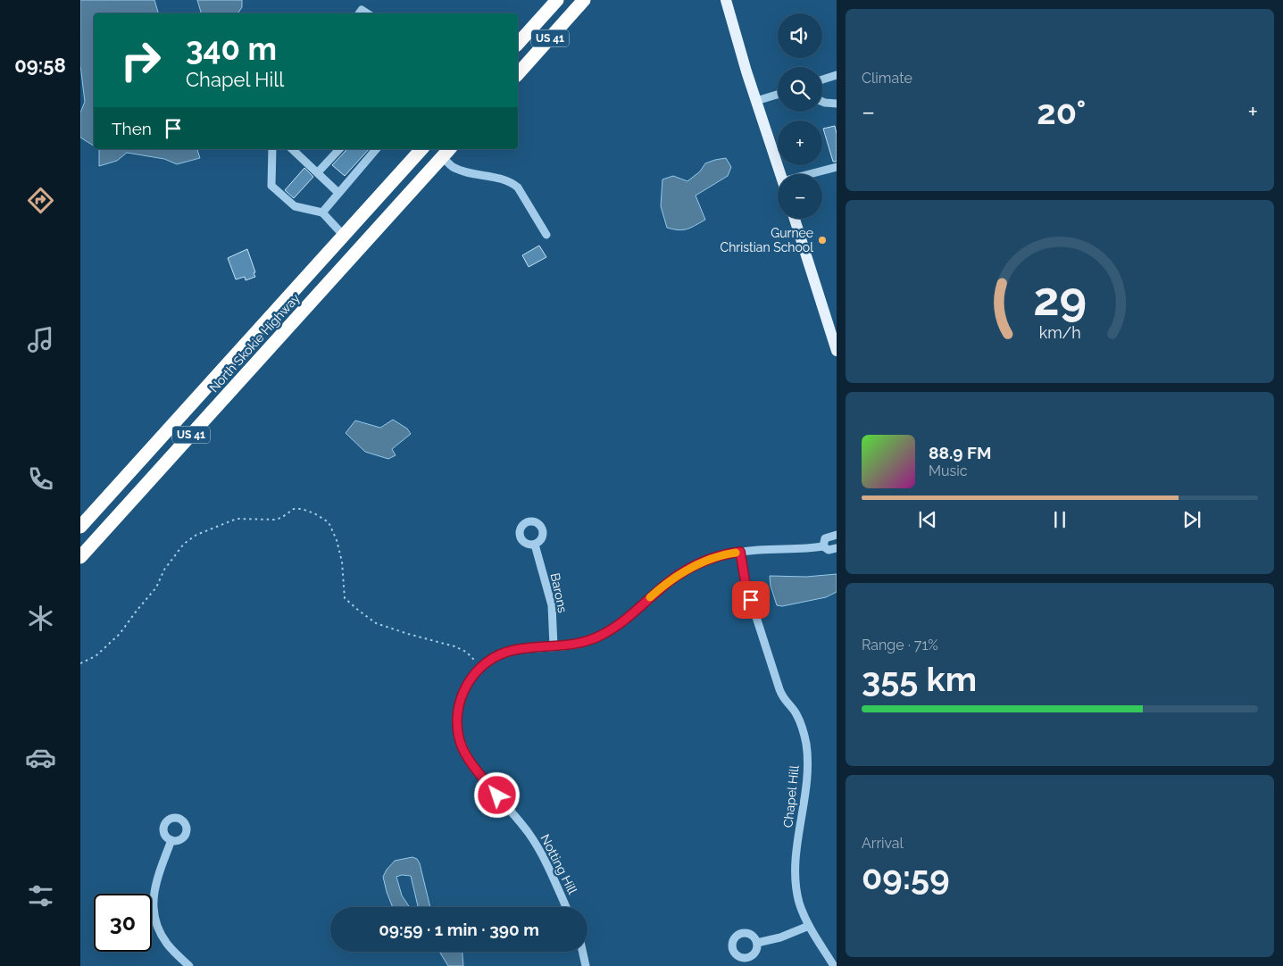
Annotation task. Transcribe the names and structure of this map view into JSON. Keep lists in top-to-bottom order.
{
  "streets": {
    "highway": ["US 41", "North Skokie Highway"],
    "street": ["Barons", "Chapel Hill", "Notting Hill"]
  },
  "crossings": [
    ["Barons", "Notting Hill"],
    ["Chapel Hill", "Notting Hill"]
  ],
  "places": ["Gurnee Christian School"],
  "page": {
    "tabs": "09:58",
    "tile": [
      "Climate",
      ["Range · 71%", "355 km"],
      ["Arrival", "09:59"]
    ],
    "map_buttons": ["+", "−"],
    "turn": ["340 m", "Chapel Hill"],
    "heat": ["−", "20°", "+"],
    "then": "Then",
    "song": ["88.9 FM", "Music"],
    "limit": "30",
    "trip": "09:59 · 1 min · 390 m",
    "gauge": ["29", "km/h"]
  }
}
